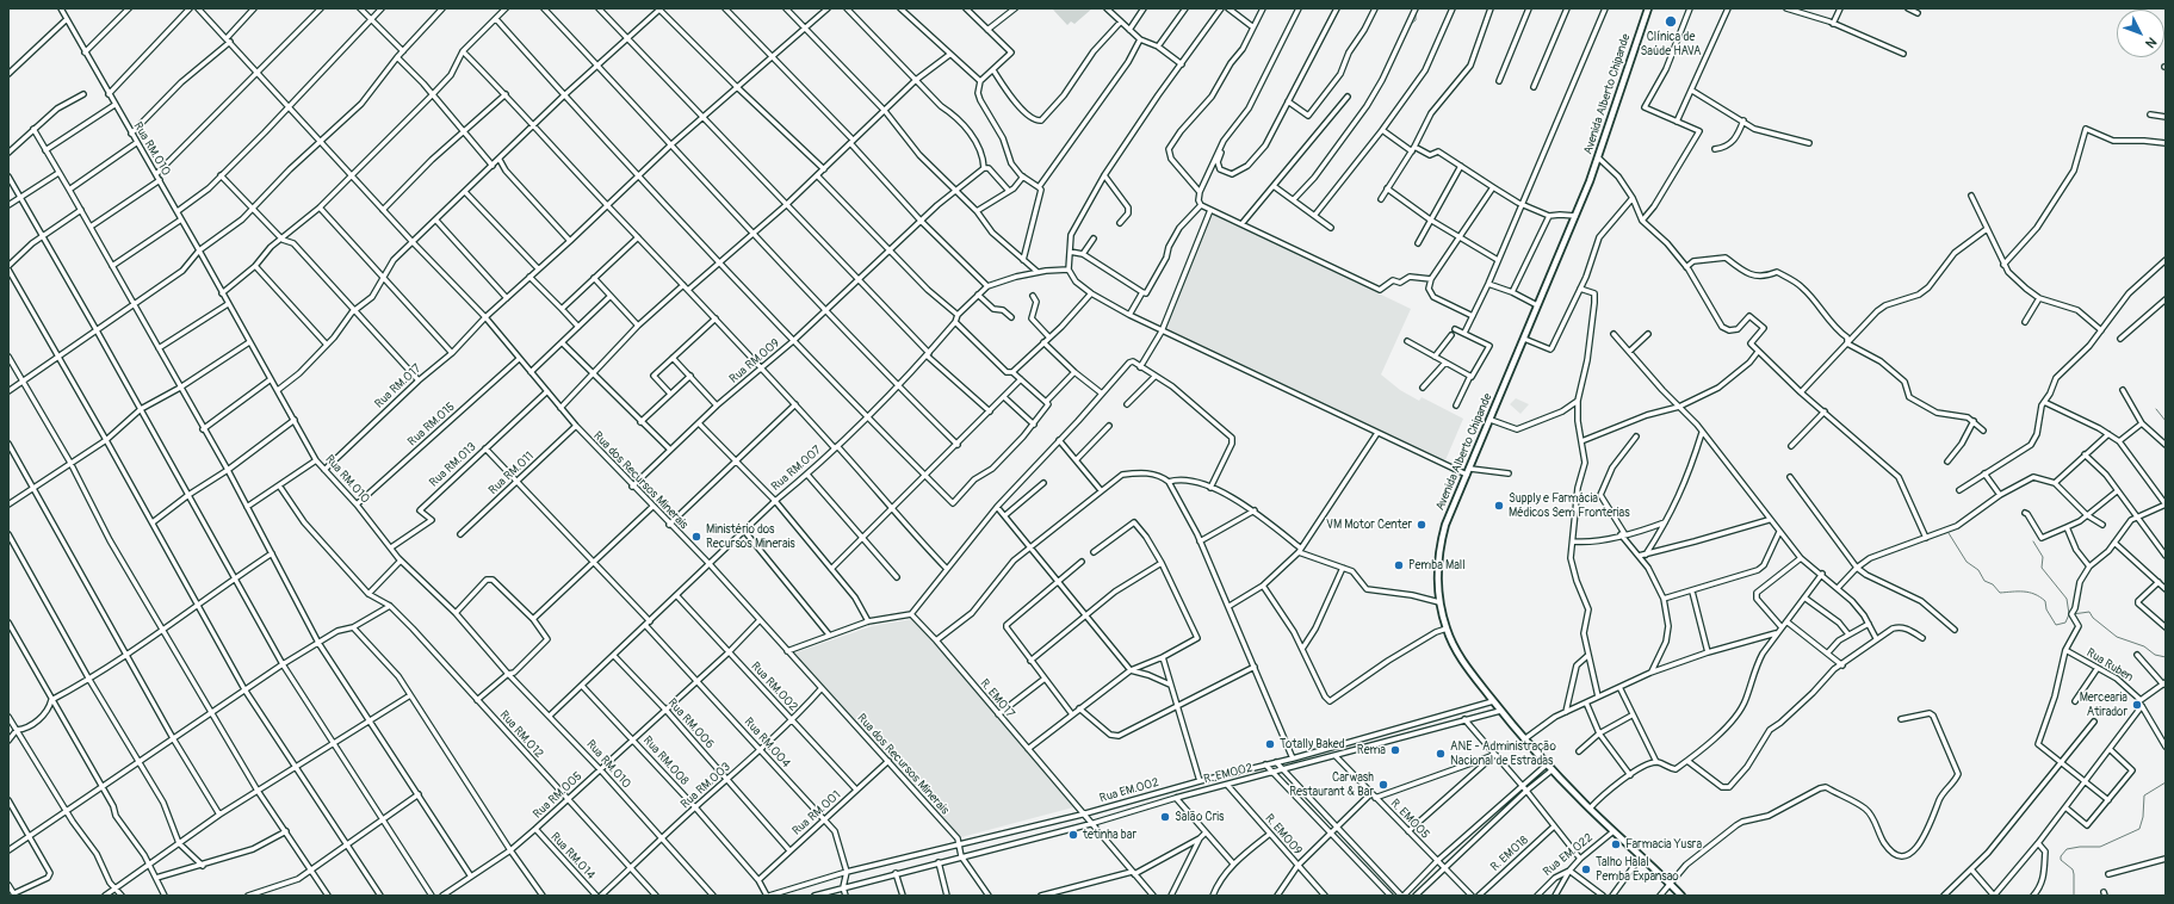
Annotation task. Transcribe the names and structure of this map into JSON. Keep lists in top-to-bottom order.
{
  "streets": {
    "main road": ["Avenida Alberto Chipande"],
    "street": [
      "Rua RM.010",
      "Rua RM.009",
      "Rua RM.017",
      "Rua RM.015",
      "Rua RM.013",
      "Rua RM.007",
      "Rua RM.011",
      "Rua dos Recursos Minerais",
      "Rua Ruben",
      "Rua RM.002",
      "R. EM017",
      "Rua RM.006",
      "Rua RM.012",
      "Rua RM.004",
      "Rua RM.008",
      "R. EM002",
      "Rua RM.003",
      "Rua EM.002",
      "Rua RM.005",
      "Rua RM.001",
      "R. EM005",
      "R. EM009",
      "R. EM018",
      "Rua EM.022",
      "Rua RM.014"
    ]
  },
  "crossings": [
    ["Avenida Alberto Chipande", "R. EM002"],
    ["Avenida Alberto Chipande", "Rua EM.002"],
    ["Avenida Alberto Chipande", "Rua EM.022"],
    ["Rua RM.010", "Rua RM.017"],
    ["Rua RM.010", "Rua RM.015"],
    ["Rua RM.010", "Rua RM.013"],
    ["Rua RM.010", "Rua RM.007"],
    ["Rua RM.010", "Rua RM.003"],
    ["Rua RM.010", "Rua RM.005"],
    ["Rua RM.009", "Rua dos Recursos Minerais"],
    ["Rua RM.017", "Rua dos Recursos Minerais"],
    ["Rua RM.015", "Rua dos Recursos Minerais"],
    ["Rua RM.013", "Rua dos Recursos Minerais"],
    ["Rua RM.007", "Rua dos Recursos Minerais"],
    ["Rua RM.007", "Rua RM.002"],
    ["Rua RM.007", "Rua RM.006"],
    ["Rua RM.007", "Rua RM.004"],
    ["Rua RM.007", "Rua RM.008"],
    ["Rua RM.011", "Rua dos Recursos Minerais"],
    ["Rua dos Recursos Minerais", "Rua RM.003"],
    ["Rua dos Recursos Minerais", "Rua EM.002"],
    ["Rua dos Recursos Minerais", "Rua RM.005"],
    ["Rua dos Recursos Minerais", "Rua RM.001"],
    ["Rua RM.002", "Rua RM.003"],
    ["Rua RM.002", "Rua RM.005"],
    ["Rua RM.002", "Rua RM.001"],
    ["R. EM017", "R. EM002"],
    ["R. EM017", "Rua EM.002"],
    ["Rua RM.006", "Rua RM.003"],
    ["Rua RM.006", "Rua RM.005"],
    ["Rua RM.006", "Rua RM.001"],
    ["Rua RM.012", "Rua RM.003"],
    ["Rua RM.012", "Rua RM.005"],
    ["Rua RM.004", "Rua RM.003"],
    ["Rua RM.004", "Rua EM.002"],
    ["Rua RM.004", "Rua RM.005"],
    ["Rua RM.004", "Rua RM.001"],
    ["Rua RM.008", "Rua RM.003"],
    ["Rua RM.008", "Rua EM.002"],
    ["Rua RM.008", "Rua RM.005"],
    ["Rua RM.008", "Rua RM.001"],
    ["R. EM002", "R. EM005"],
    ["R. EM002", "R. EM009"],
    ["Rua RM.005", "Rua RM.014"]
  ],
  "places": [
    "Clínica de Saúde HAVA",
    "Supply e Farmácia Médicos Sem Fronterias",
    "VM Motor Center",
    "Ministério dos Recursos Minerais",
    "Pemba Mall",
    "Mercearia Atirador",
    "Totally Baked",
    "Rema",
    "ANE - Administração Nacional de Estradas",
    "Carwash Restaurant & Bar",
    "Salão Cris",
    "tetinha bar",
    "Farmacia Yusra",
    "Talho Halal Pemba Expansao"
  ],
  "north": "bottom right"
}
